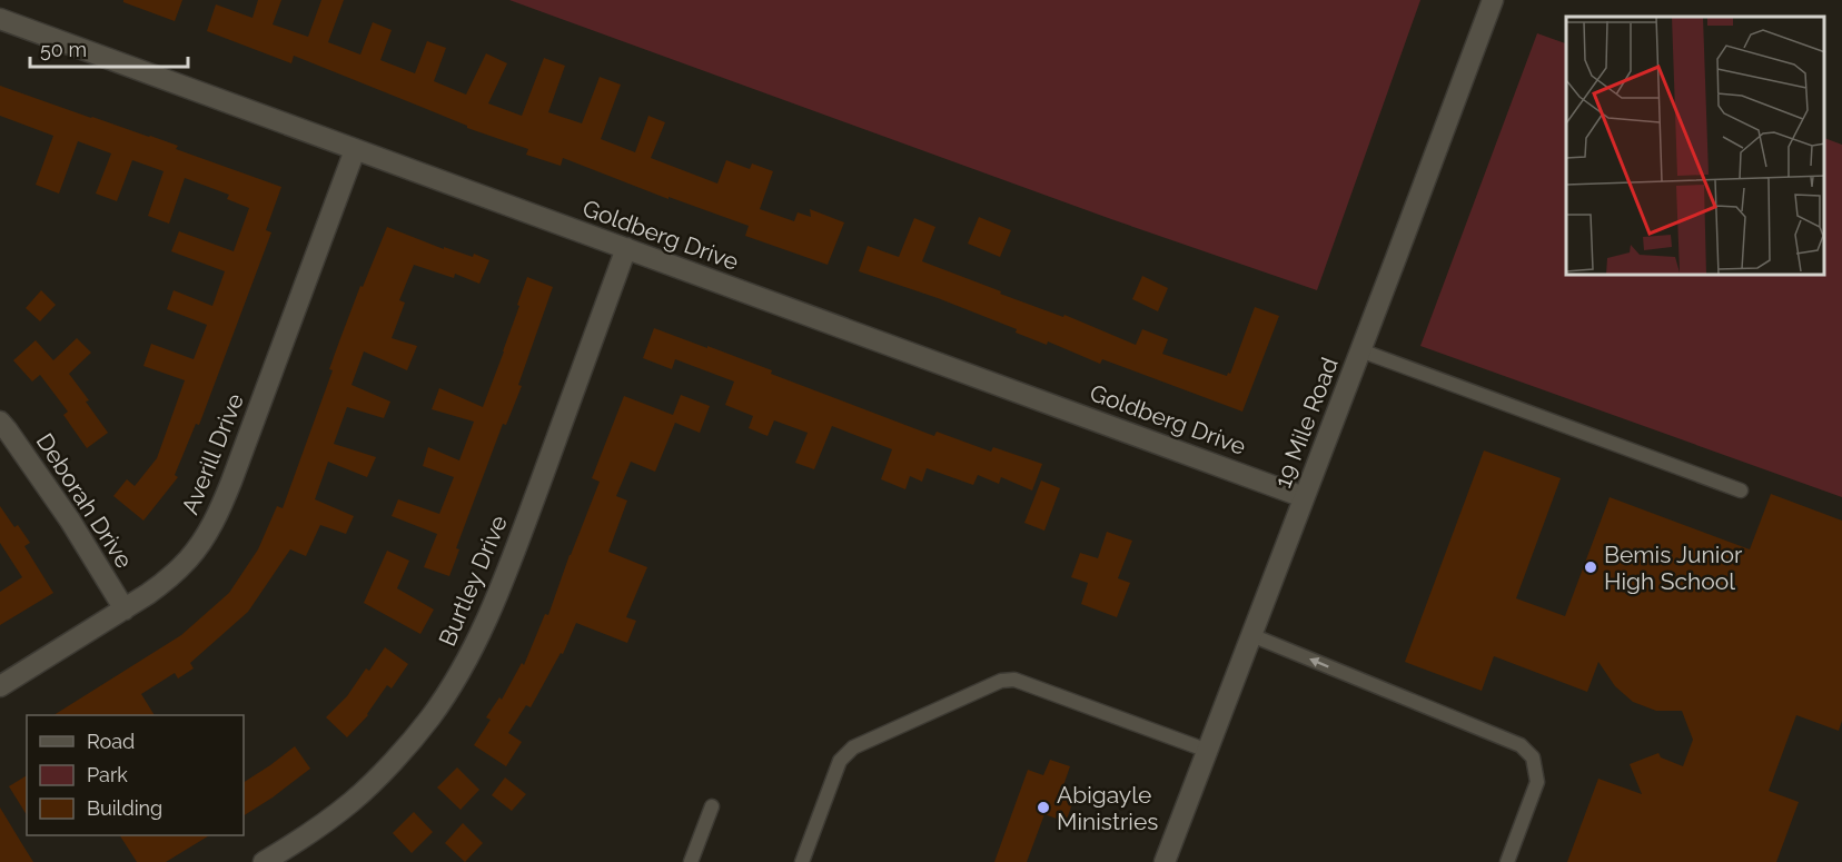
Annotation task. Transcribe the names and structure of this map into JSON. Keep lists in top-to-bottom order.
{
  "streets": {
    "street": [
      "Goldberg Drive",
      "19 Mile Road",
      "Averill Drive",
      "Deborah Drive",
      "Burtley Drive"
    ]
  },
  "crossings": [
    ["Goldberg Drive", "19 Mile Road"],
    ["Goldberg Drive", "Averill Drive"],
    ["Goldberg Drive", "Burtley Drive"],
    ["Averill Drive", "Deborah Drive"]
  ],
  "places": ["Bemis Junior High School", "Abigayle Ministries"],
  "legend": ["Road", "Park", "Building"],
  "scale_bar": "50 m"
}
